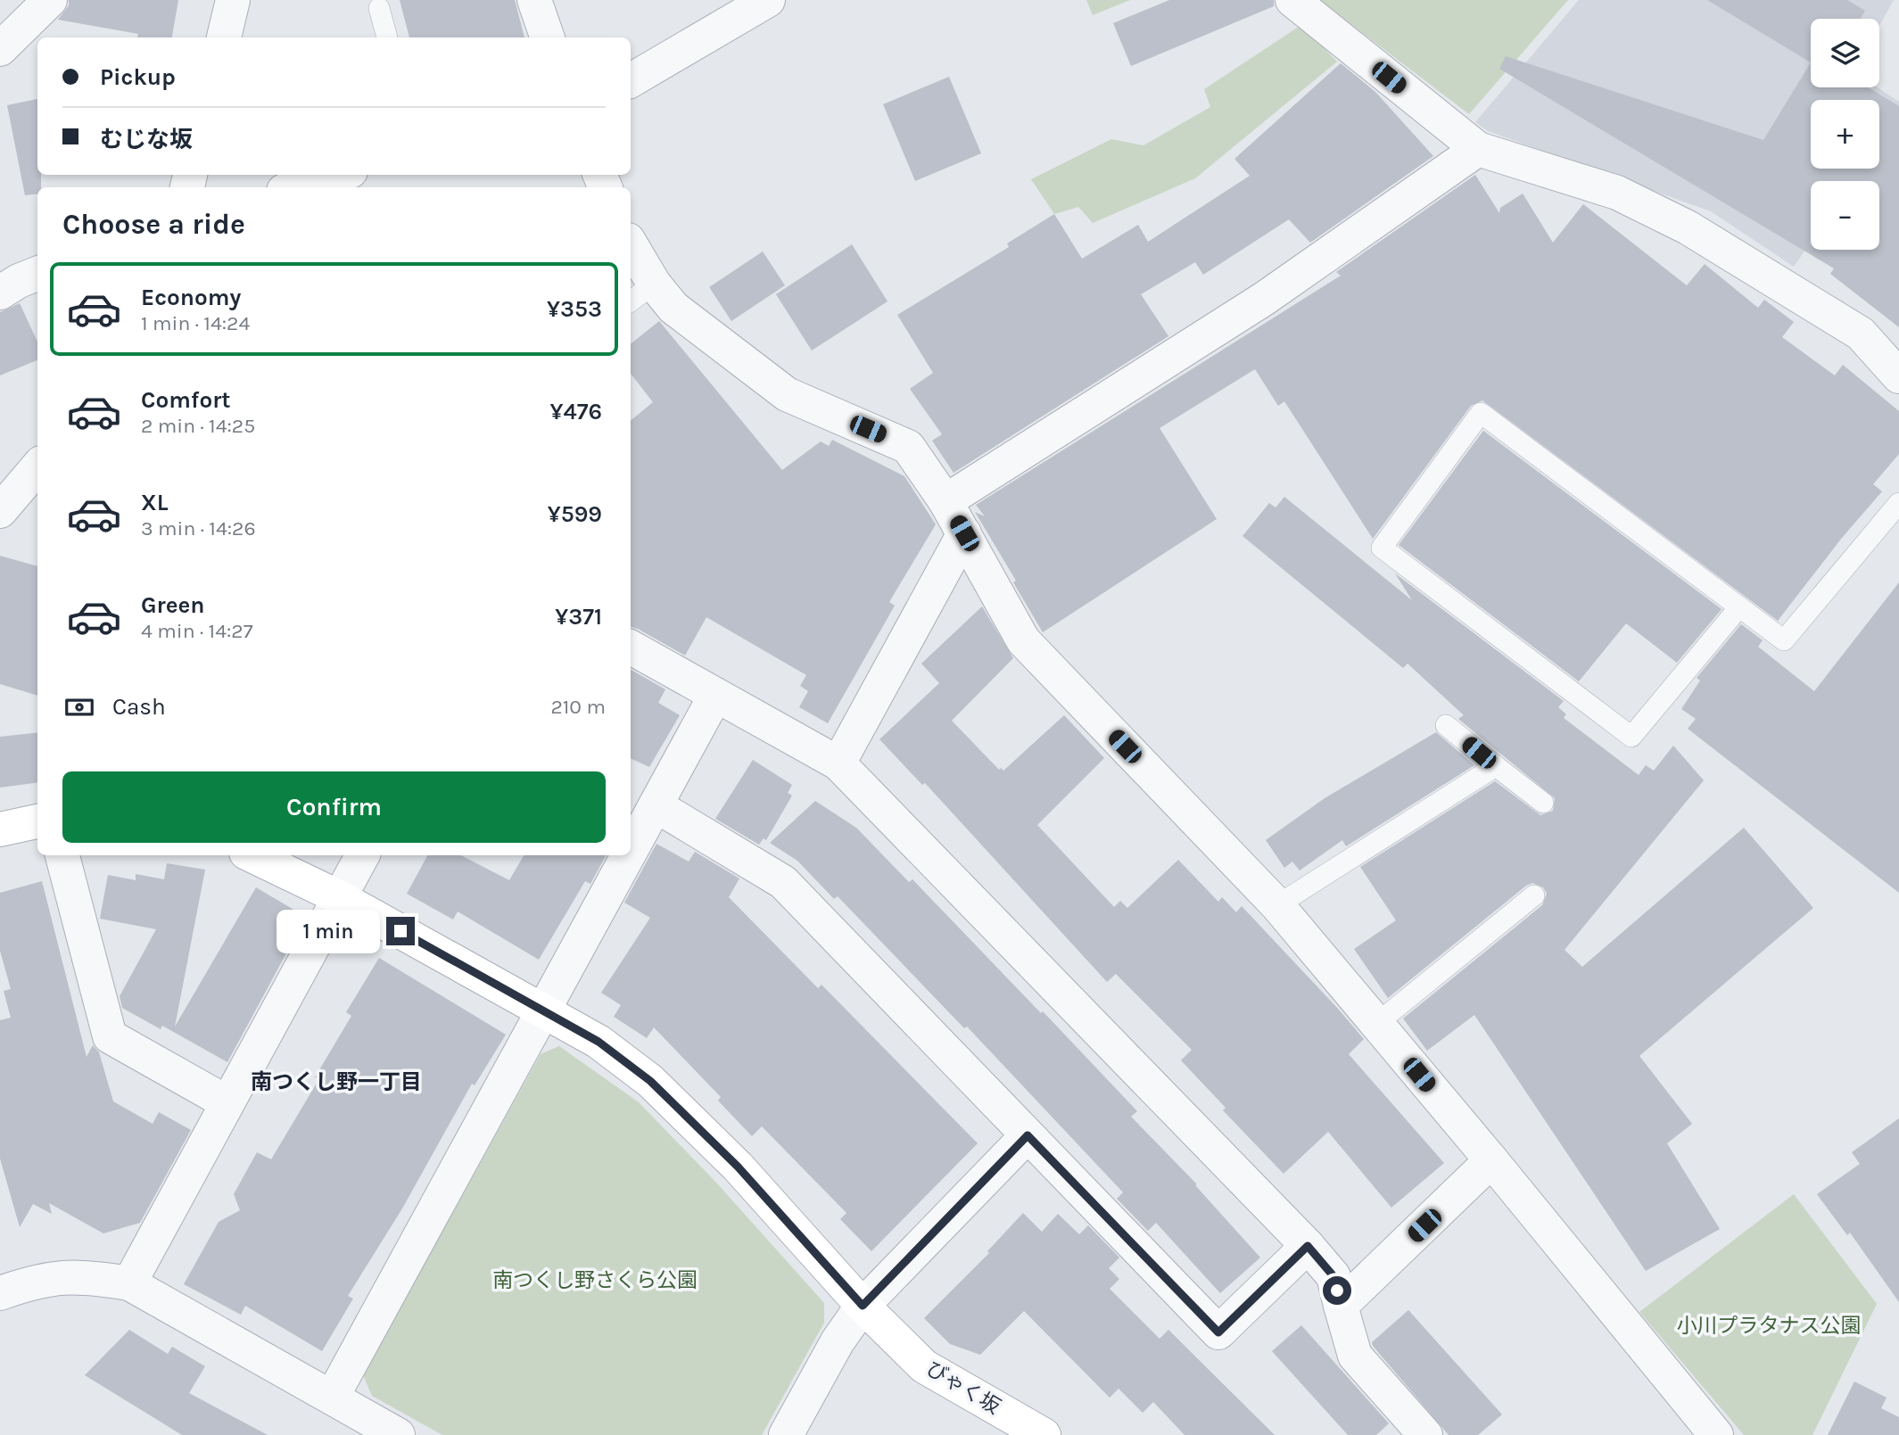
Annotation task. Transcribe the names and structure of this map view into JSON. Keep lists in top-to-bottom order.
{
  "streets": {
    "street": ["びゃく坂"]
  },
  "districts": ["南つくし野一丁目"],
  "parks": ["南つくし野さくら公園", "小川プラタナス公園"],
  "page": {
    "map_buttons": ["+", "−"],
    "banner": ["Pickup", "むじな坂"],
    "heading": "Choose a ride",
    "list": [
      {
        "name": "Economy",
        "note": "1 min · 14:24",
        "value": "¥353"
      },
      {
        "name": "Comfort",
        "note": "2 min · 14:25",
        "value": "¥476"
      },
      {
        "name": "XL",
        "note": "3 min · 14:26",
        "value": "¥599"
      },
      {
        "name": "Green",
        "note": "4 min · 14:27",
        "value": "¥371"
      }
    ],
    "pay": ["Cash", "210 m"],
    "buttons": "Confirm",
    "bubble": "1 min"
  }
}
